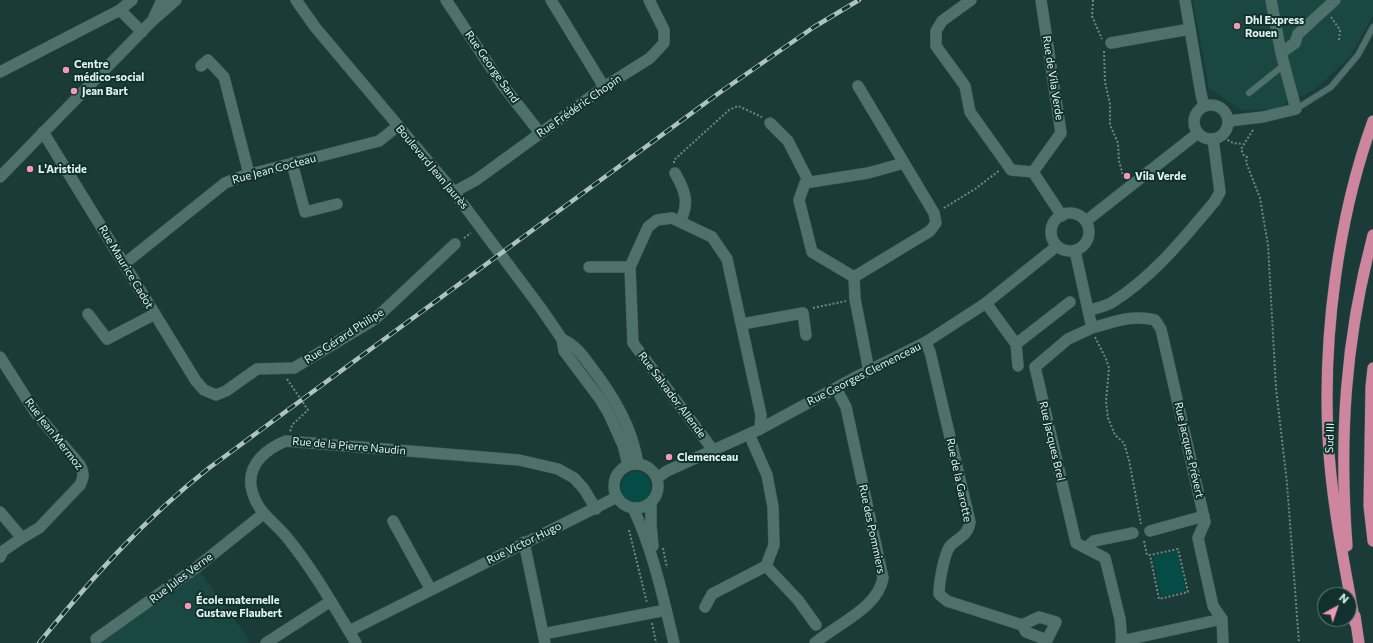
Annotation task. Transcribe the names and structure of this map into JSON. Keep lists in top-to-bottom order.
{
  "streets": {
    "highway": ["Sud III"],
    "street": [
      "Rue George Sand",
      "Rue de Vila Verde",
      "Rue Frédéric Chopin",
      "Boulevard Jean Jaurès",
      "Rue Jean Cocteau",
      "Rue Maurice Cadot",
      "Rue Gérard Philipe",
      "Rue Georges Clemenceau",
      "Rue Salvador Allende",
      "Rue Jean Mermoz",
      "Rue Jacques Brel",
      "Rue de la Pierre Naudin",
      "Rue Jacques Prévert",
      "Rue de la Garotte",
      "Rue des Pommiers",
      "Rue Victor Hugo",
      "Rue Jules Verne"
    ]
  },
  "crossings": [
    ["Rue George Sand", "Rue Frédéric Chopin"],
    ["Rue Frédéric Chopin", "Boulevard Jean Jaurès"],
    ["Boulevard Jean Jaurès", "Rue Jean Cocteau"],
    ["Boulevard Jean Jaurès", "Rue Georges Clemenceau"],
    ["Boulevard Jean Jaurès", "Rue Victor Hugo"],
    ["Rue Jean Cocteau", "Rue Maurice Cadot"],
    ["Rue Maurice Cadot", "Rue Gérard Philipe"],
    ["Rue Georges Clemenceau", "Rue Salvador Allende"],
    ["Rue Georges Clemenceau", "Rue de la Garotte"],
    ["Rue Georges Clemenceau", "Rue des Pommiers"],
    ["Rue Georges Clemenceau", "Rue Victor Hugo"],
    ["Rue Jacques Brel", "Rue Jacques Prévert"],
    ["Rue de la Pierre Naudin", "Rue Victor Hugo"],
    ["Rue de la Pierre Naudin", "Rue Jules Verne"]
  ],
  "places": [
    "Dhl Express Rouen",
    "Centre médico-social",
    "Jean Bart",
    "L'Aristide",
    "Vila Verde",
    "Clemenceau",
    "École maternelle Gustave Flaubert"
  ],
  "north": "top right"
}
